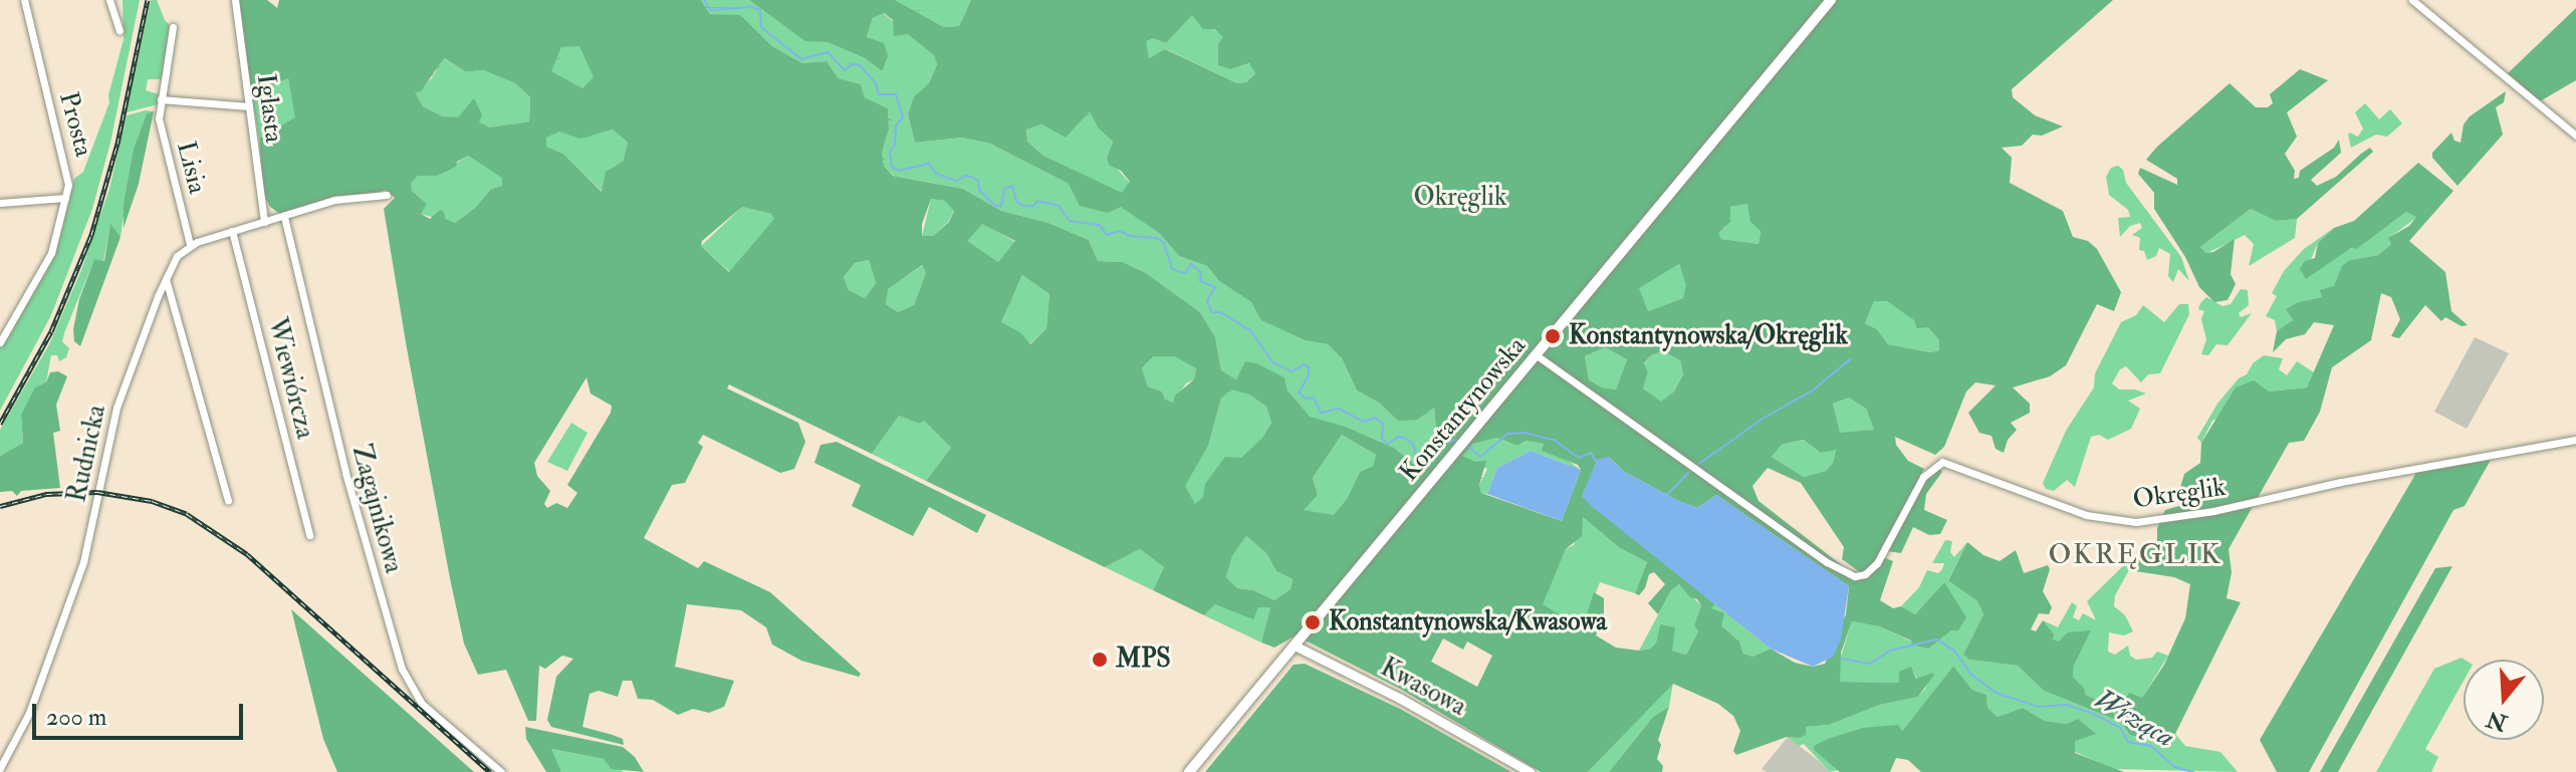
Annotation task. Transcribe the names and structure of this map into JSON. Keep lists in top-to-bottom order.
{
  "streets": {
    "main road": ["Konstantynowska"],
    "street": [
      "Iglasta",
      "Prosta",
      "Lisia",
      "Wiewiórcza",
      "Rudnicka",
      "Okręglik",
      "Zagajnikowa",
      "Kwasowa"
    ]
  },
  "crossings": [
    ["Iglasta", "Lisia"],
    ["Lisia", "Rudnicka"],
    ["Konstantynowska", "Okręglik"],
    ["Konstantynowska", "Kwasowa"]
  ],
  "districts": ["OKRĘGLIK"],
  "water": ["Wrząca"],
  "parks": ["Okręglik"],
  "places": ["Konstantynowska/Okręglik", "Konstantynowska/Kwasowa", "MPS"],
  "scale_bar": "200 m",
  "north": "bottom"
}
